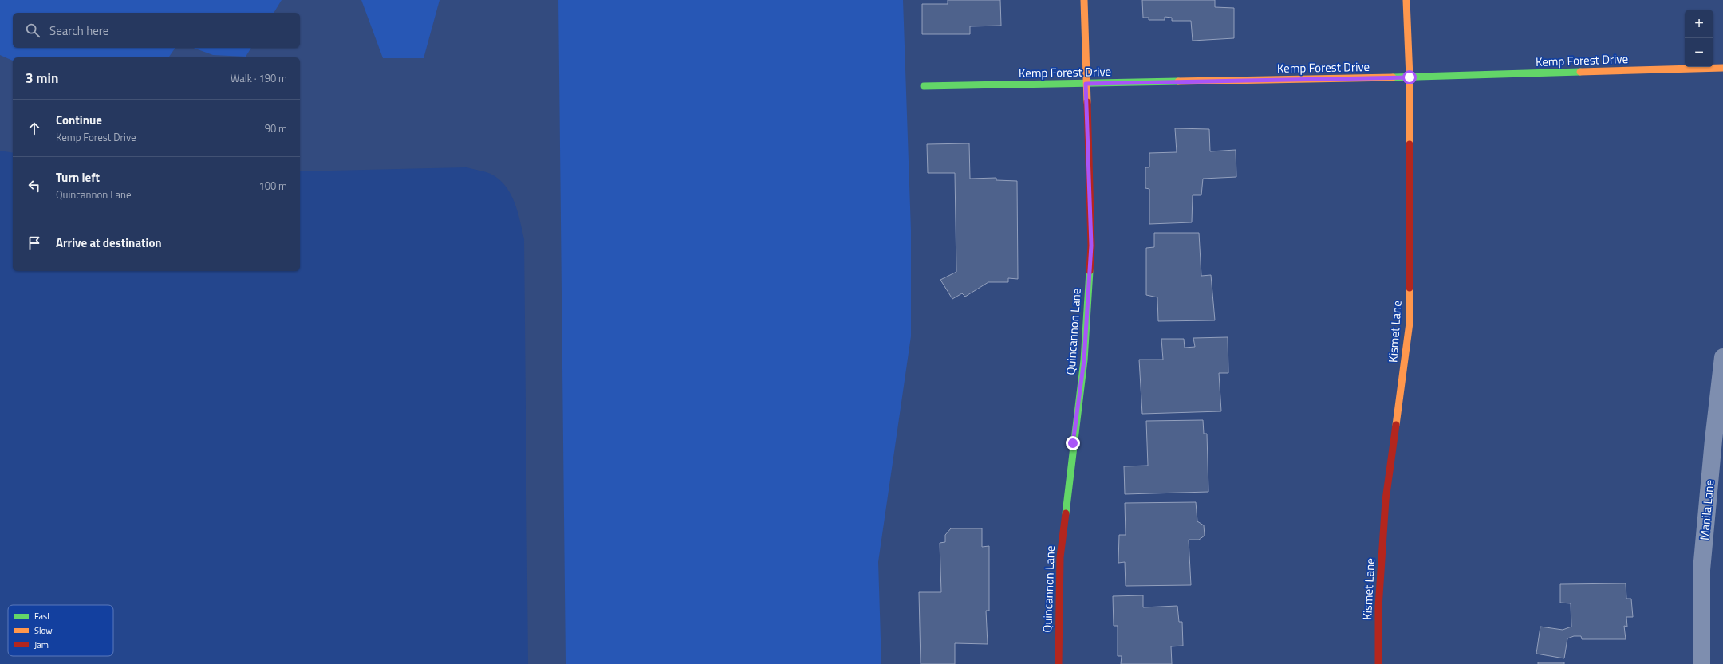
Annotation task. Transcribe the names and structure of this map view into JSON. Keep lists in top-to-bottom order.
{
  "streets": {
    "street": [
      "Kemp Forest Drive",
      "Quincannon Lane",
      "Kismet Lane",
      "Manila Lane"
    ]
  },
  "crossings": [
    ["Kemp Forest Drive", "Quincannon Lane"],
    ["Kemp Forest Drive", "Kismet Lane"]
  ],
  "legend": ["Fast", "Slow", "Jam"],
  "page": {
    "map_buttons": ["+", "−"],
    "search": "Search here",
    "heading": ["3 min", "Walk · 190 m"],
    "list": [
      ["Continue", "Kemp Forest Drive", "90 m"],
      ["Turn left", "Quincannon Lane", "100 m"],
      "Arrive at destination"
    ]
  }
}
